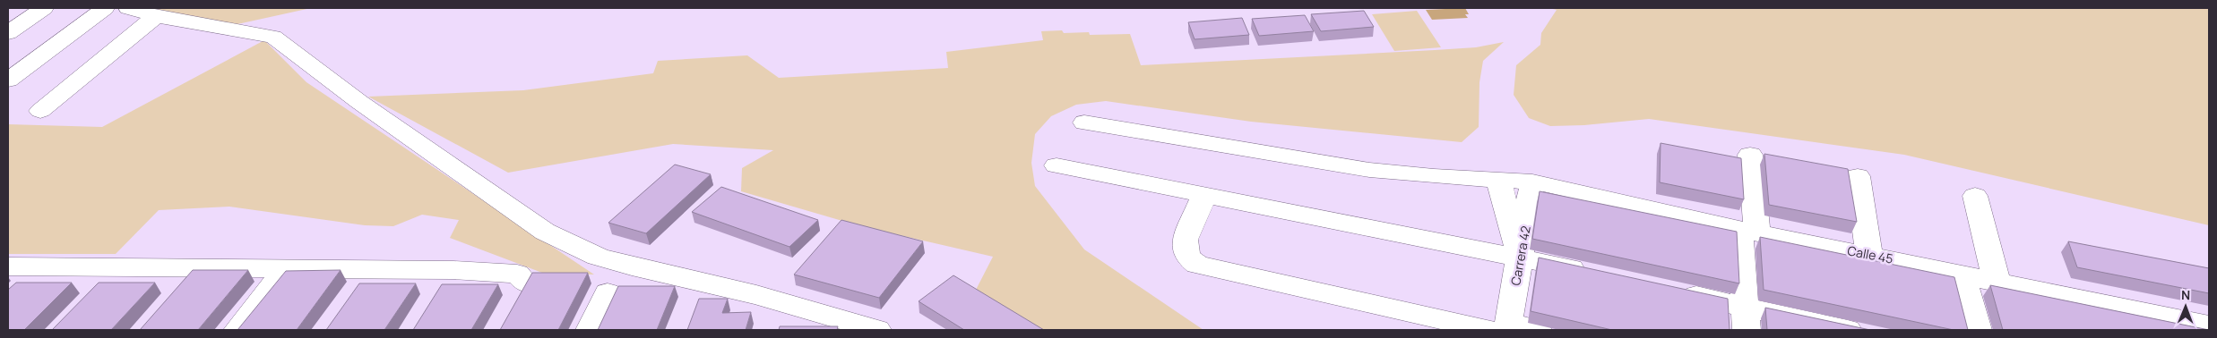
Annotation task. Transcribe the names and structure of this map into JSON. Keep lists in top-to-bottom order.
{
  "streets": {
    "street": ["Calle 45", "Carrera 42"]
  },
  "crossings": [
    ["Calle 45", "Carrera 42"]
  ],
  "north": "top"
}
